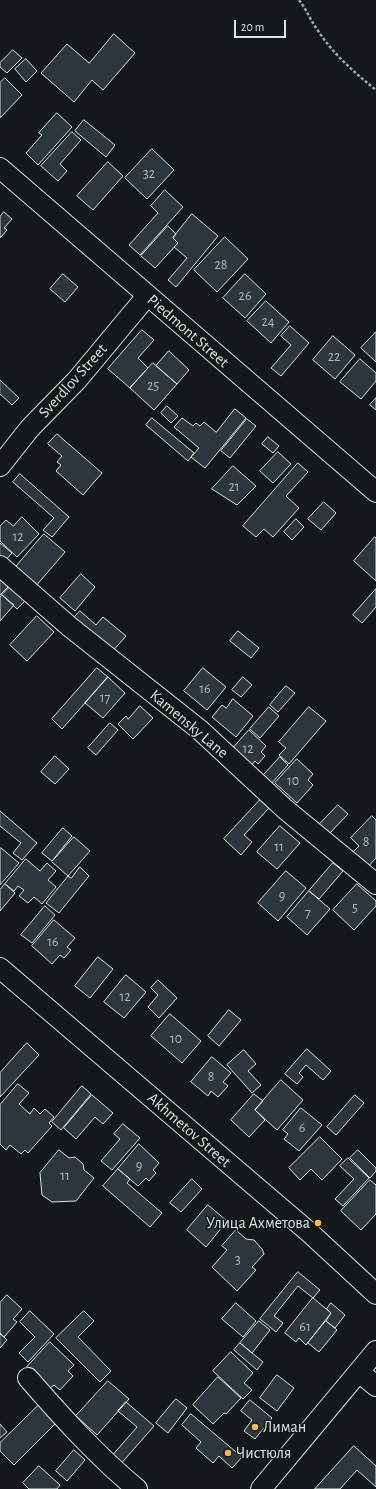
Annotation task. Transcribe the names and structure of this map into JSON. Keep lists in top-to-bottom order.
{
  "streets": {
    "street": [
      "Piedmont Street",
      "Sverdlov Street",
      "Kamensky Lane",
      "Akhmetov Street"
    ]
  },
  "crossings": [
    ["Piedmont Street", "Sverdlov Street"]
  ],
  "places": ["Улица Ахметова", "Лиман", "Чистюля"],
  "house_numbers": [
    "32",
    "28",
    "26",
    "24",
    "22",
    "25",
    "21",
    "12",
    "16",
    "17",
    "12",
    "10",
    "8",
    "11",
    "9",
    "5",
    "7",
    "16",
    "12",
    "10",
    "8",
    "6",
    "9",
    "11",
    "3",
    "61"
  ],
  "scale_bar": "20 m"
}
